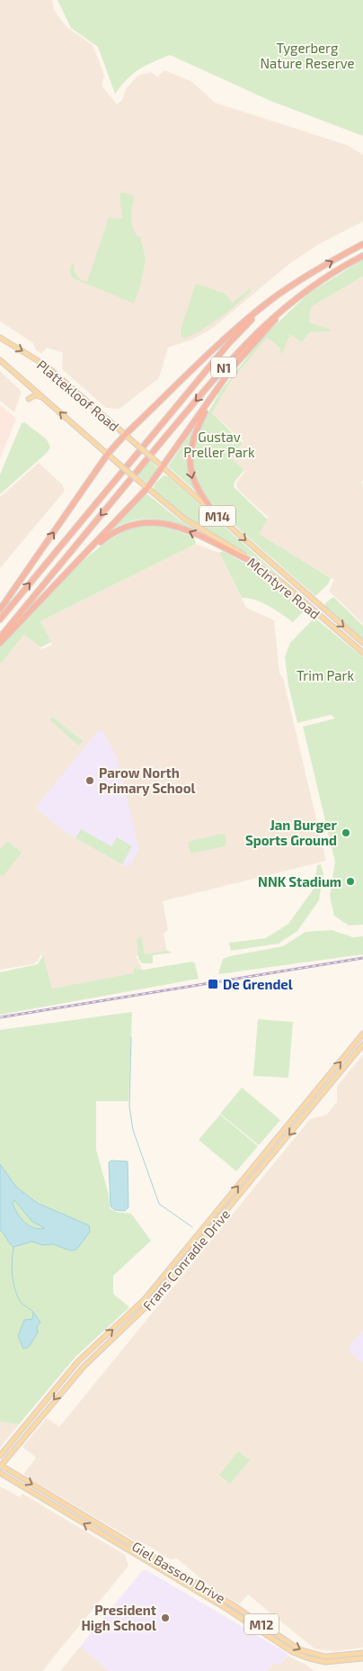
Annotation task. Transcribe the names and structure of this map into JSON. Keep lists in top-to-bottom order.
{
  "streets": {
    "highway": ["N1"],
    "main road": [
      "Plattekloof Road",
      "M14",
      "McIntyre Road",
      "Frans Conradie Drive",
      "Giel Basson Drive",
      "M12"
    ]
  },
  "crossings": [
    ["Plattekloof Road", "McIntyre Road"],
    ["Frans Conradie Drive", "Giel Basson Drive"]
  ],
  "parks": ["Tygerberg Nature Reserve", "Gustav Preller Park", "Trim Park"],
  "places": {
    "other": [
      "Parow North Primary School",
      "Jan Burger Sports Ground",
      "NNK Stadium",
      "President High School"
    ],
    "transit": ["De Grendel"]
  }
}
